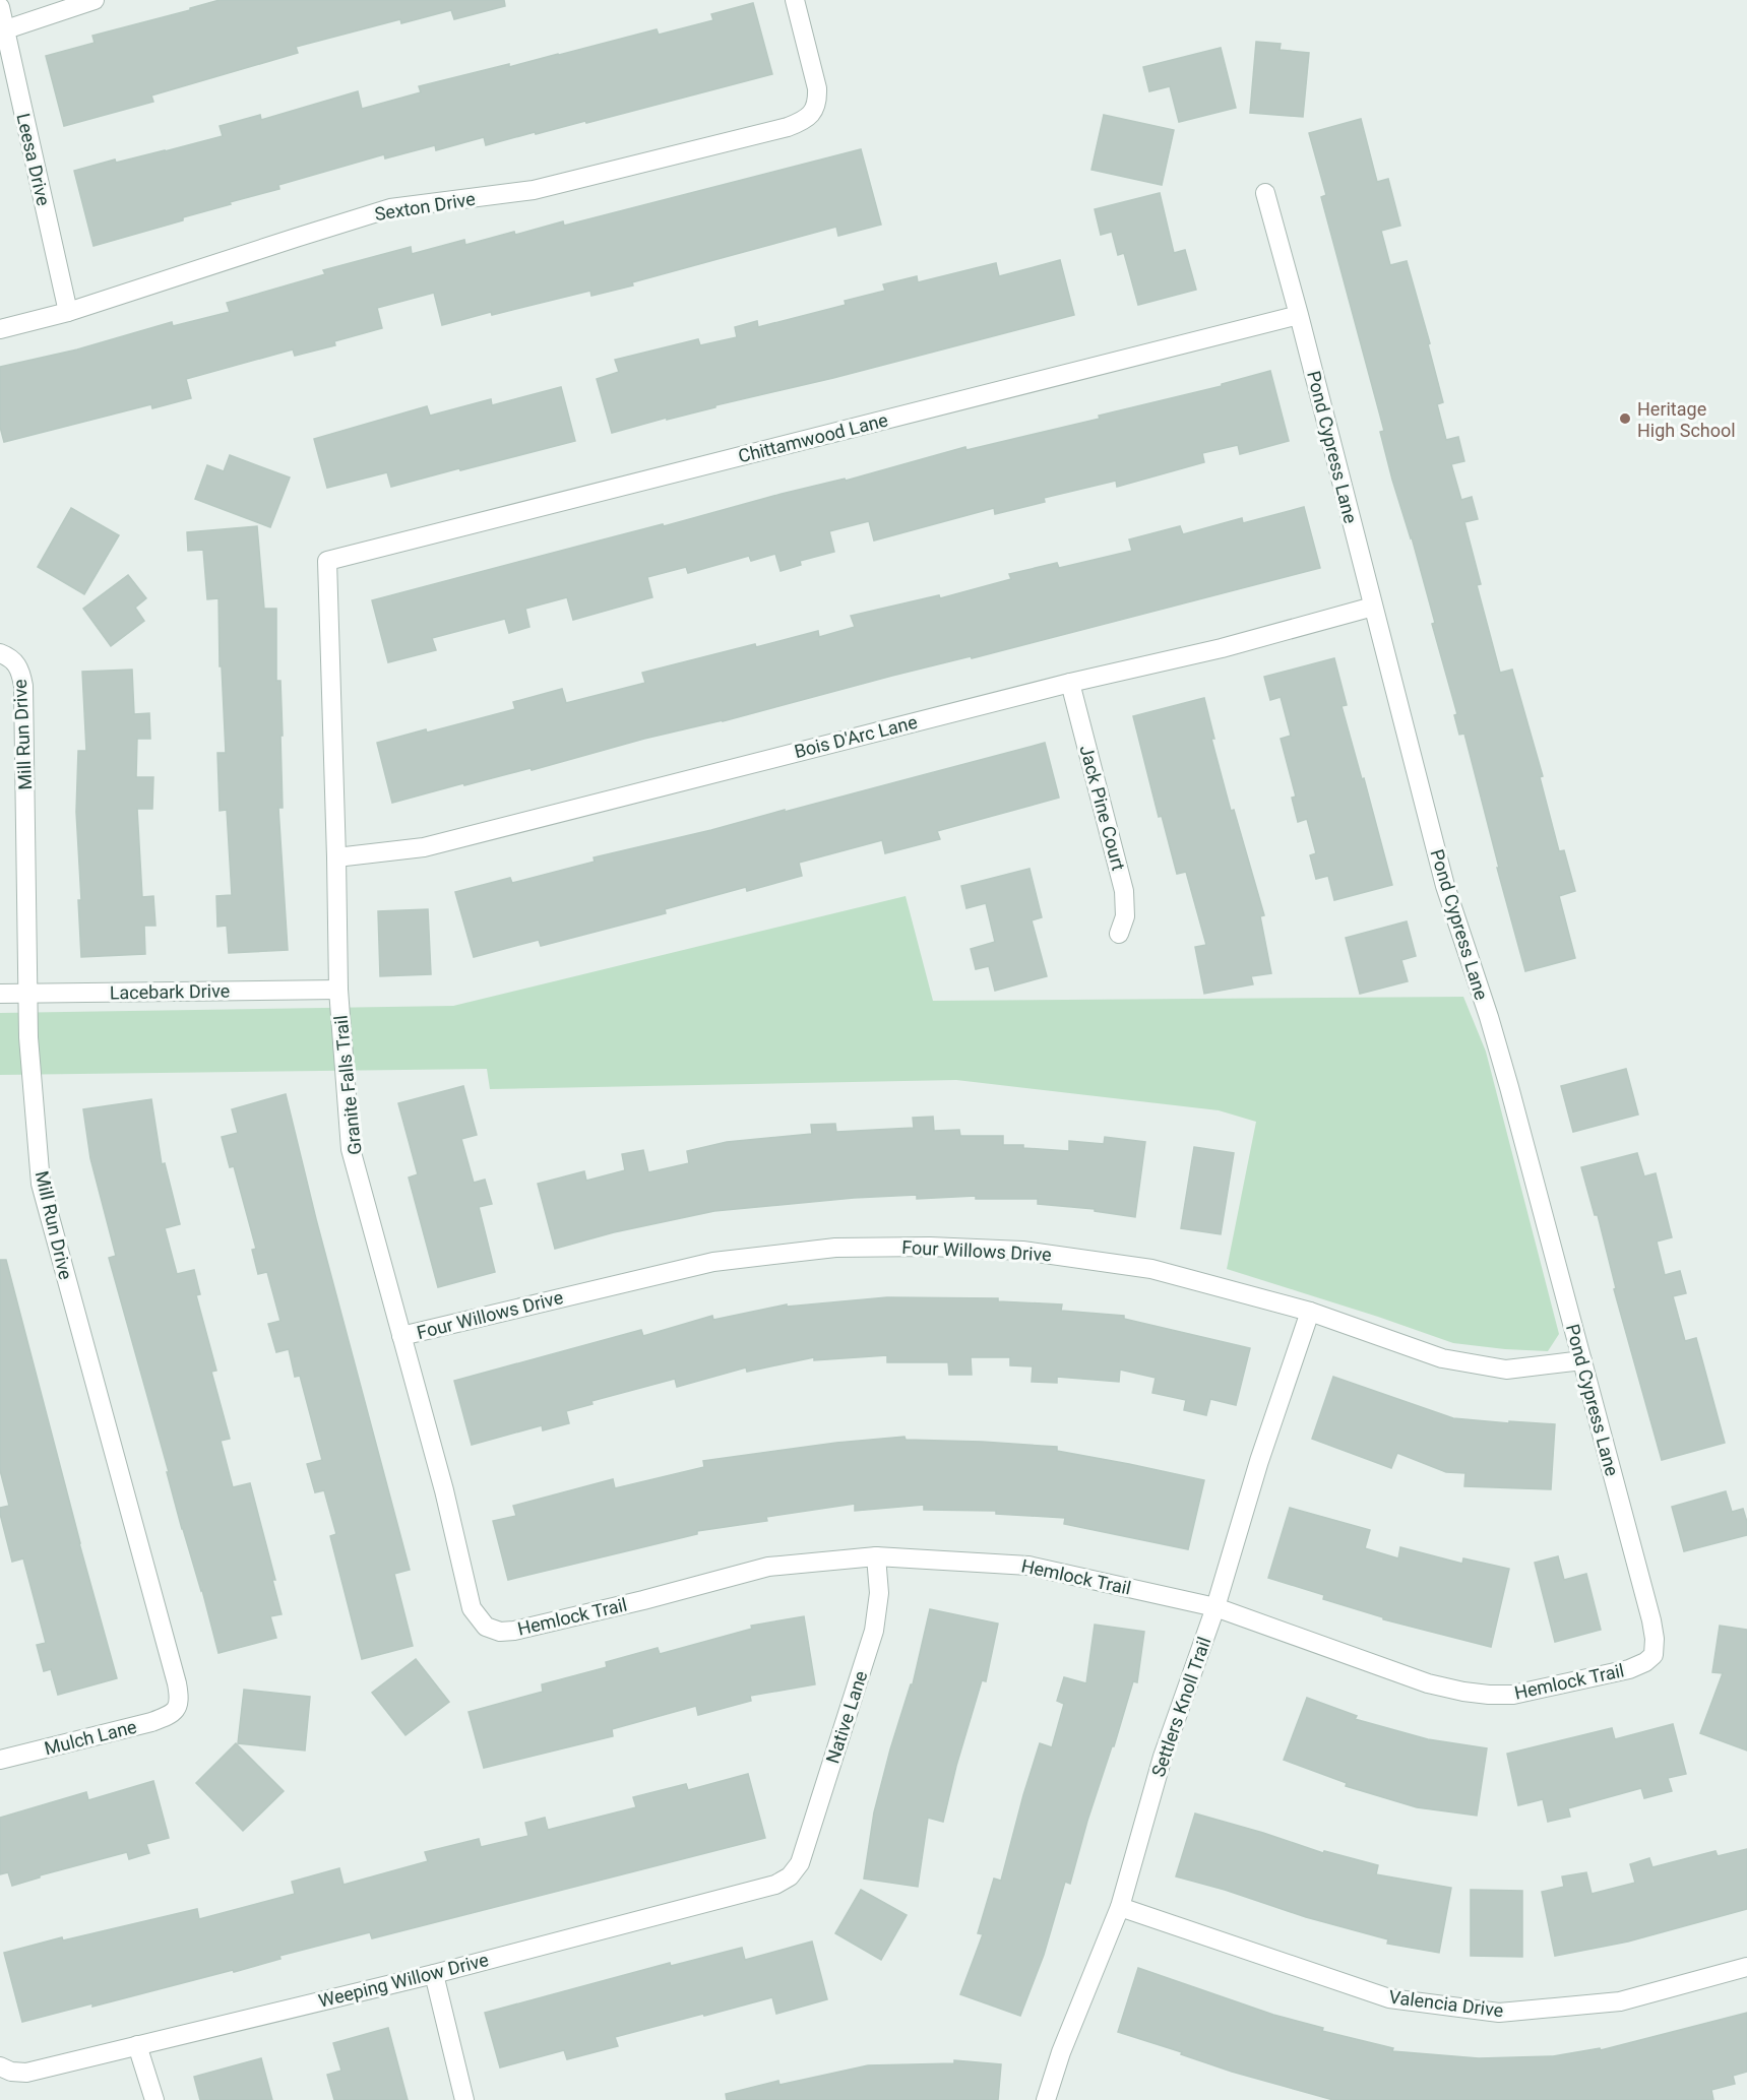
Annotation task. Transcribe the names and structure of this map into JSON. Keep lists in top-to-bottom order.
{
  "streets": {
    "street": [
      "Leesa Drive",
      "Sexton Drive",
      "Chittamwood Lane",
      "Pond Cypress Lane",
      "Mill Run Drive",
      "Bois D'Arc Lane",
      "Jack Pine Court",
      "Lacebark Drive",
      "Granite Falls Trail",
      "Four Willows Drive",
      "Hemlock Trail",
      "Settlers Knoll Trail",
      "Native Lane",
      "Mulch Lane",
      "Weeping Willow Drive",
      "Valencia Drive"
    ]
  },
  "crossings": [
    ["Leesa Drive", "Sexton Drive"],
    ["Chittamwood Lane", "Pond Cypress Lane"],
    ["Chittamwood Lane", "Granite Falls Trail"],
    ["Pond Cypress Lane", "Bois D'Arc Lane"],
    ["Pond Cypress Lane", "Four Willows Drive"],
    ["Pond Cypress Lane", "Hemlock Trail"],
    ["Mill Run Drive", "Lacebark Drive"],
    ["Mill Run Drive", "Mulch Lane"],
    ["Bois D'Arc Lane", "Jack Pine Court"],
    ["Bois D'Arc Lane", "Granite Falls Trail"],
    ["Lacebark Drive", "Granite Falls Trail"],
    ["Granite Falls Trail", "Four Willows Drive"],
    ["Granite Falls Trail", "Hemlock Trail"],
    ["Four Willows Drive", "Settlers Knoll Trail"],
    ["Hemlock Trail", "Settlers Knoll Trail"],
    ["Hemlock Trail", "Native Lane"],
    ["Settlers Knoll Trail", "Valencia Drive"],
    ["Native Lane", "Weeping Willow Drive"]
  ],
  "places": ["Heritage High School"]
}
